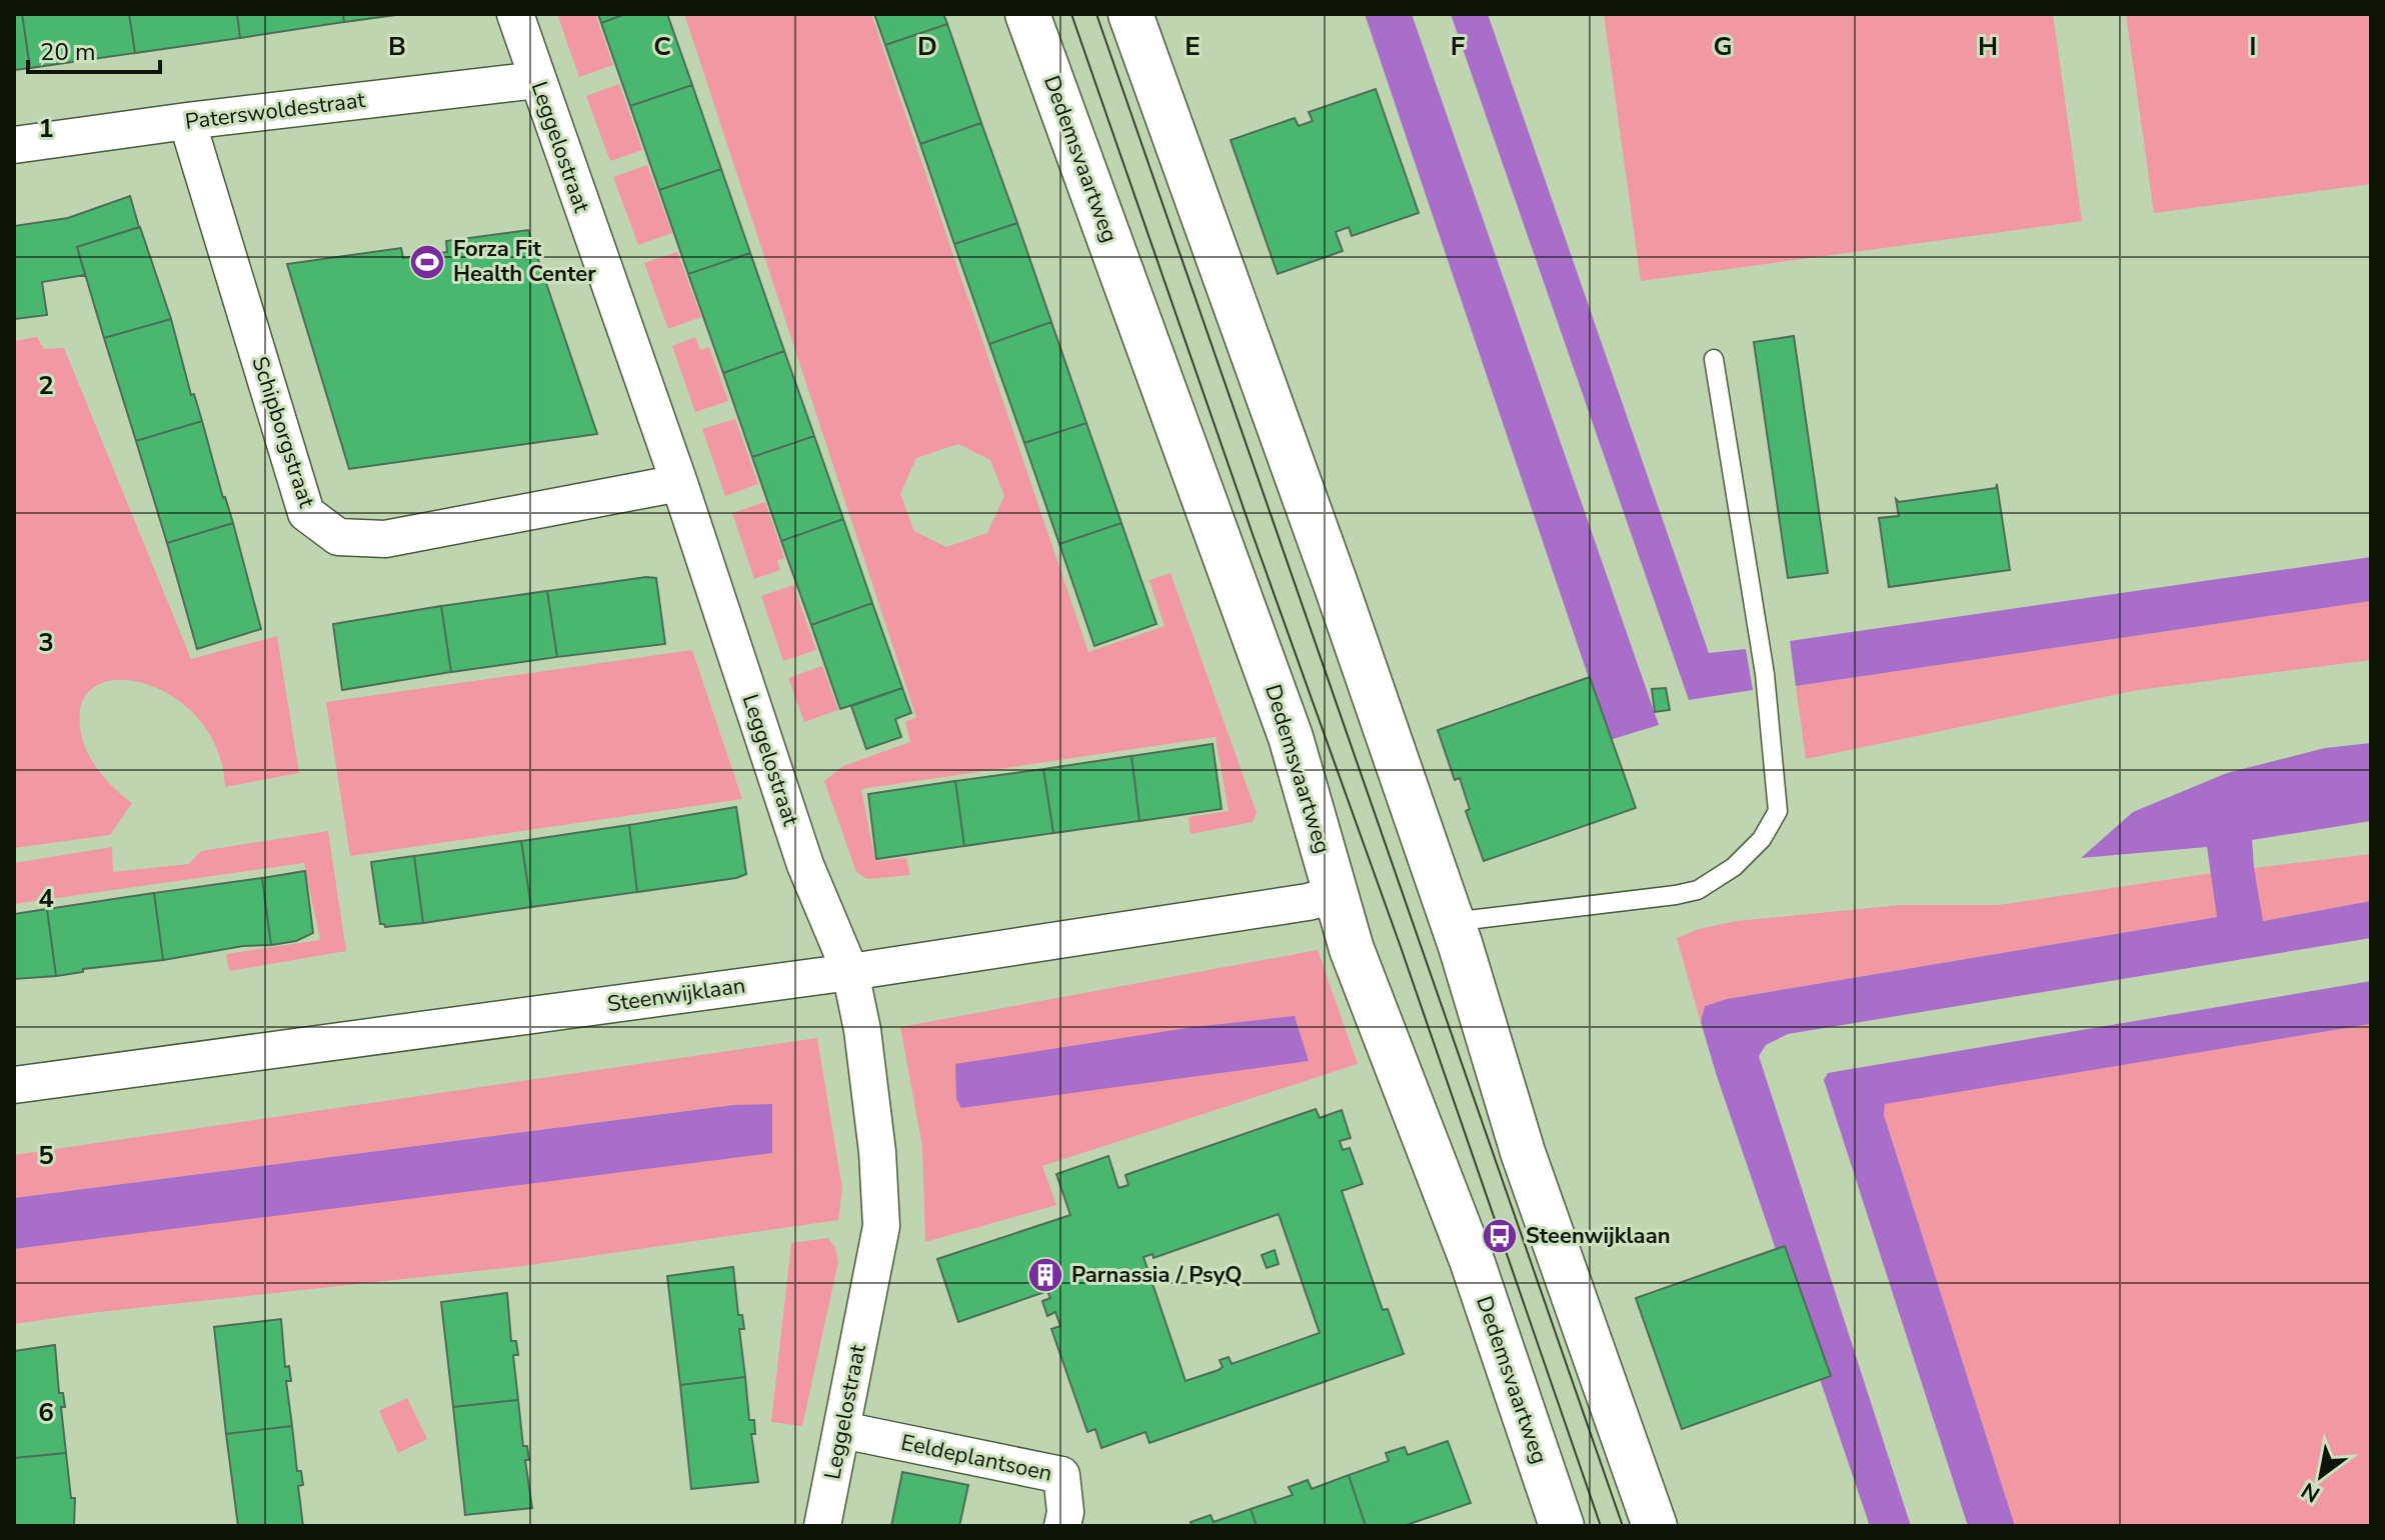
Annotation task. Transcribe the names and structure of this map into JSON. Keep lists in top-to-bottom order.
{
  "streets": {
    "street": [
      "Paterswoldestraat",
      "Leggelostraat",
      "Dedemsvaartweg",
      "Schipborgstraat",
      "Steenwijklaan",
      "Eeldeplantsoen"
    ]
  },
  "crossings": [
    ["Paterswoldestraat", "Leggelostraat"],
    ["Paterswoldestraat", "Schipborgstraat"],
    ["Leggelostraat", "Schipborgstraat"],
    ["Leggelostraat", "Steenwijklaan"],
    ["Leggelostraat", "Eeldeplantsoen"],
    ["Dedemsvaartweg", "Steenwijklaan"]
  ],
  "places": {
    "sports": ["Forza Fit Health Center"],
    "bus stop": ["Steenwijklaan"],
    "building": ["Parnassia / PsyQ"]
  },
  "scale_bar": "20 m",
  "north": "bottom left",
  "grid": {
    "columns": [
      "B",
      "C",
      "D",
      "E",
      "F",
      "G",
      "H",
      "I"
    ],
    "rows": [
      "1",
      "2",
      "3",
      "4",
      "5",
      "6"
    ]
  }
}
